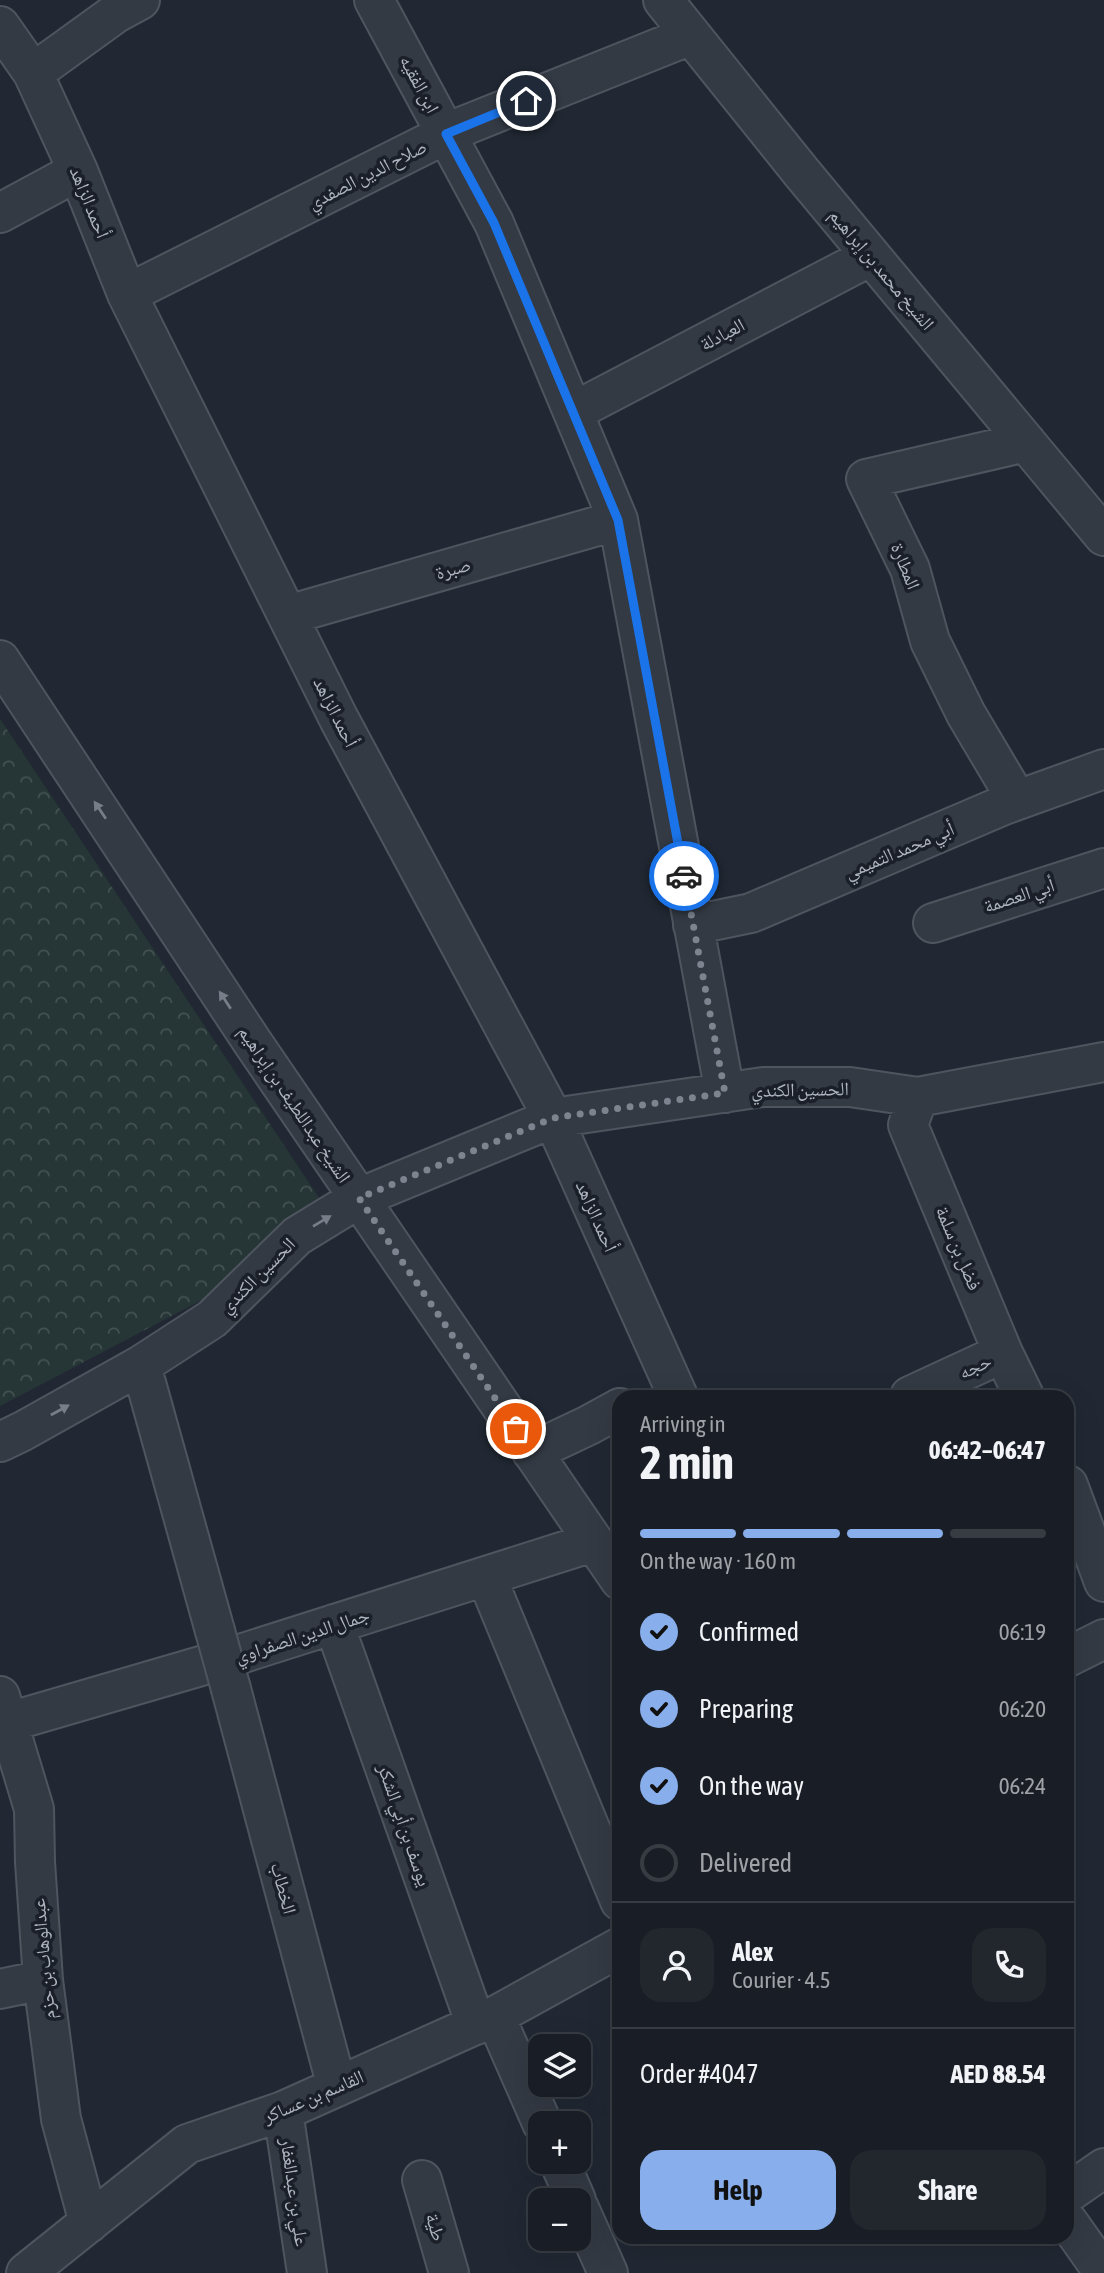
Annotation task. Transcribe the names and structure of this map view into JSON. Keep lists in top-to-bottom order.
{
  "streets": {
    "street": [
      "ابن الفقيه",
      "صلاح الدين الصفدي",
      "أحمد الزاهد",
      "الشيخ محمد بن إبراهيم",
      "العبادلة",
      "المطارة",
      "صبرة",
      "أبي محمد التميمي",
      "أبي العصمة",
      "الحسين الكندي",
      "الشيخ عبداللطيف بن إبراهيم",
      "فضل بن سلمة",
      "حجه",
      "جمال الدين الصفراوي",
      "يوسف بن أبي الشكر",
      "الخطاب",
      "عبدالوهاب بن حزم",
      "القاسم بن عساكر",
      "علي بن عبدالغفار",
      "طية"
    ]
  },
  "crossings": [
    ["ابن الفقيه", "صلاح الدين الصفدي"],
    ["ابن الفقيه", "العبادلة"],
    ["ابن الفقيه", "صبرة"],
    ["ابن الفقيه", "أبي محمد التميمي"],
    ["ابن الفقيه", "الحسين الكندي"],
    ["صلاح الدين الصفدي", "أحمد الزاهد"],
    ["صلاح الدين الصفدي", "الشيخ محمد بن إبراهيم"],
    ["أحمد الزاهد", "صبرة"],
    ["أحمد الزاهد", "الحسين الكندي"],
    ["الشيخ محمد بن إبراهيم", "العبادلة"],
    ["الشيخ محمد بن إبراهيم", "المطارة"],
    ["المطارة", "أبي محمد التميمي"],
    ["الحسين الكندي", "الشيخ عبداللطيف بن إبراهيم"],
    ["الحسين الكندي", "فضل بن سلمة"],
    ["الحسين الكندي", "الخطاب"],
    ["الشيخ عبداللطيف بن إبراهيم", "جمال الدين الصفراوي"],
    ["فضل بن سلمة", "حجه"],
    ["جمال الدين الصفراوي", "يوسف بن أبي الشكر"],
    ["جمال الدين الصفراوي", "عبدالوهاب بن حزم"],
    ["يوسف بن أبي الشكر", "القاسم بن عساكر"],
    ["الخطاب", "القاسم بن عساكر"],
    ["عبدالوهاب بن حزم", "القاسم بن عساكر"],
    ["القاسم بن عساكر", "علي بن عبدالغفار"]
  ],
  "one_way": ["الحسين الكندي", "الشيخ عبداللطيف بن إبراهيم"],
  "page": {
    "heading": ["2 min", "Arriving in", "06:42–06:47"],
    "panel": [
      "Alex",
      "Courier · 4.5",
      "Order #4047",
      "AED 88.54"
    ],
    "bar": "On the way · 160 m",
    "list": [
      ["Confirmed", "06:19"],
      ["Preparing", "06:20"],
      ["On the way", "06:24"],
      "Delivered"
    ],
    "map_buttons": ["+", "−"],
    "buttons": ["Help", "Share"]
  }
}
